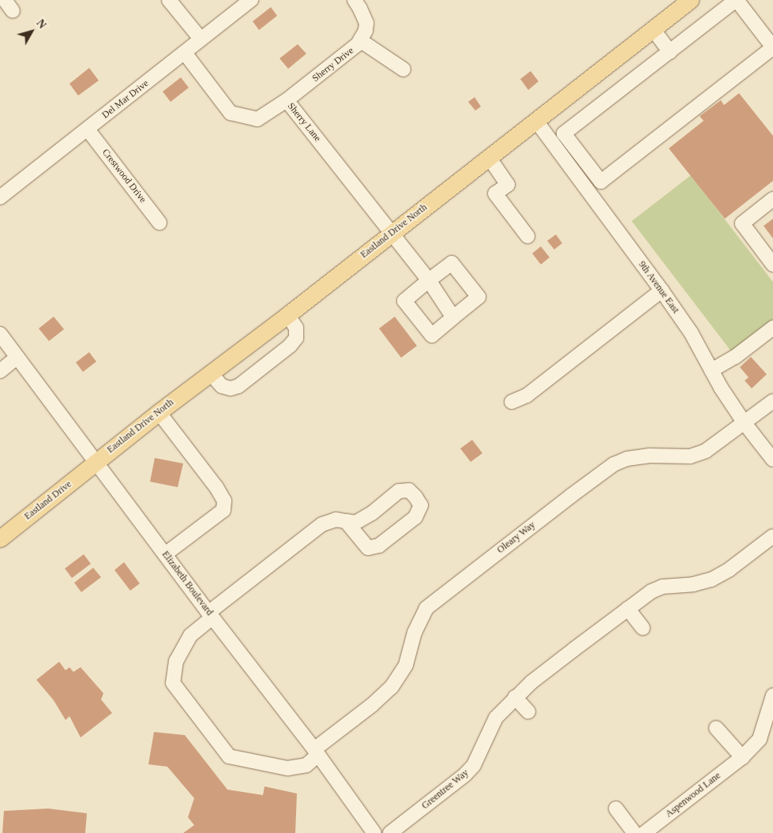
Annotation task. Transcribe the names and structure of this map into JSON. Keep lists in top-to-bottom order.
{
  "streets": {
    "main road": ["Eastland Drive North", "Eastland Drive"],
    "street": [
      "Sherry Drive",
      "Del Mar Drive",
      "Sherry Lane",
      "Crestwood Drive",
      "9th Avenue East",
      "Oleary Way",
      "Elizabeth Boulevard",
      "Greentree Way",
      "Aspenwood Lane"
    ]
  },
  "crossings": [
    ["Sherry Drive", "Sherry Lane"],
    ["Del Mar Drive", "Sherry Lane"],
    ["Del Mar Drive", "Crestwood Drive"],
    ["Sherry Lane", "Eastland Drive North"],
    ["Eastland Drive North", "9th Avenue East"],
    ["Eastland Drive North", "Eastland Drive"],
    ["Eastland Drive North", "Elizabeth Boulevard"],
    ["9th Avenue East", "Oleary Way"],
    ["Eastland Drive", "Elizabeth Boulevard"],
    ["Oleary Way", "Elizabeth Boulevard"]
  ],
  "north": "top right"
}
